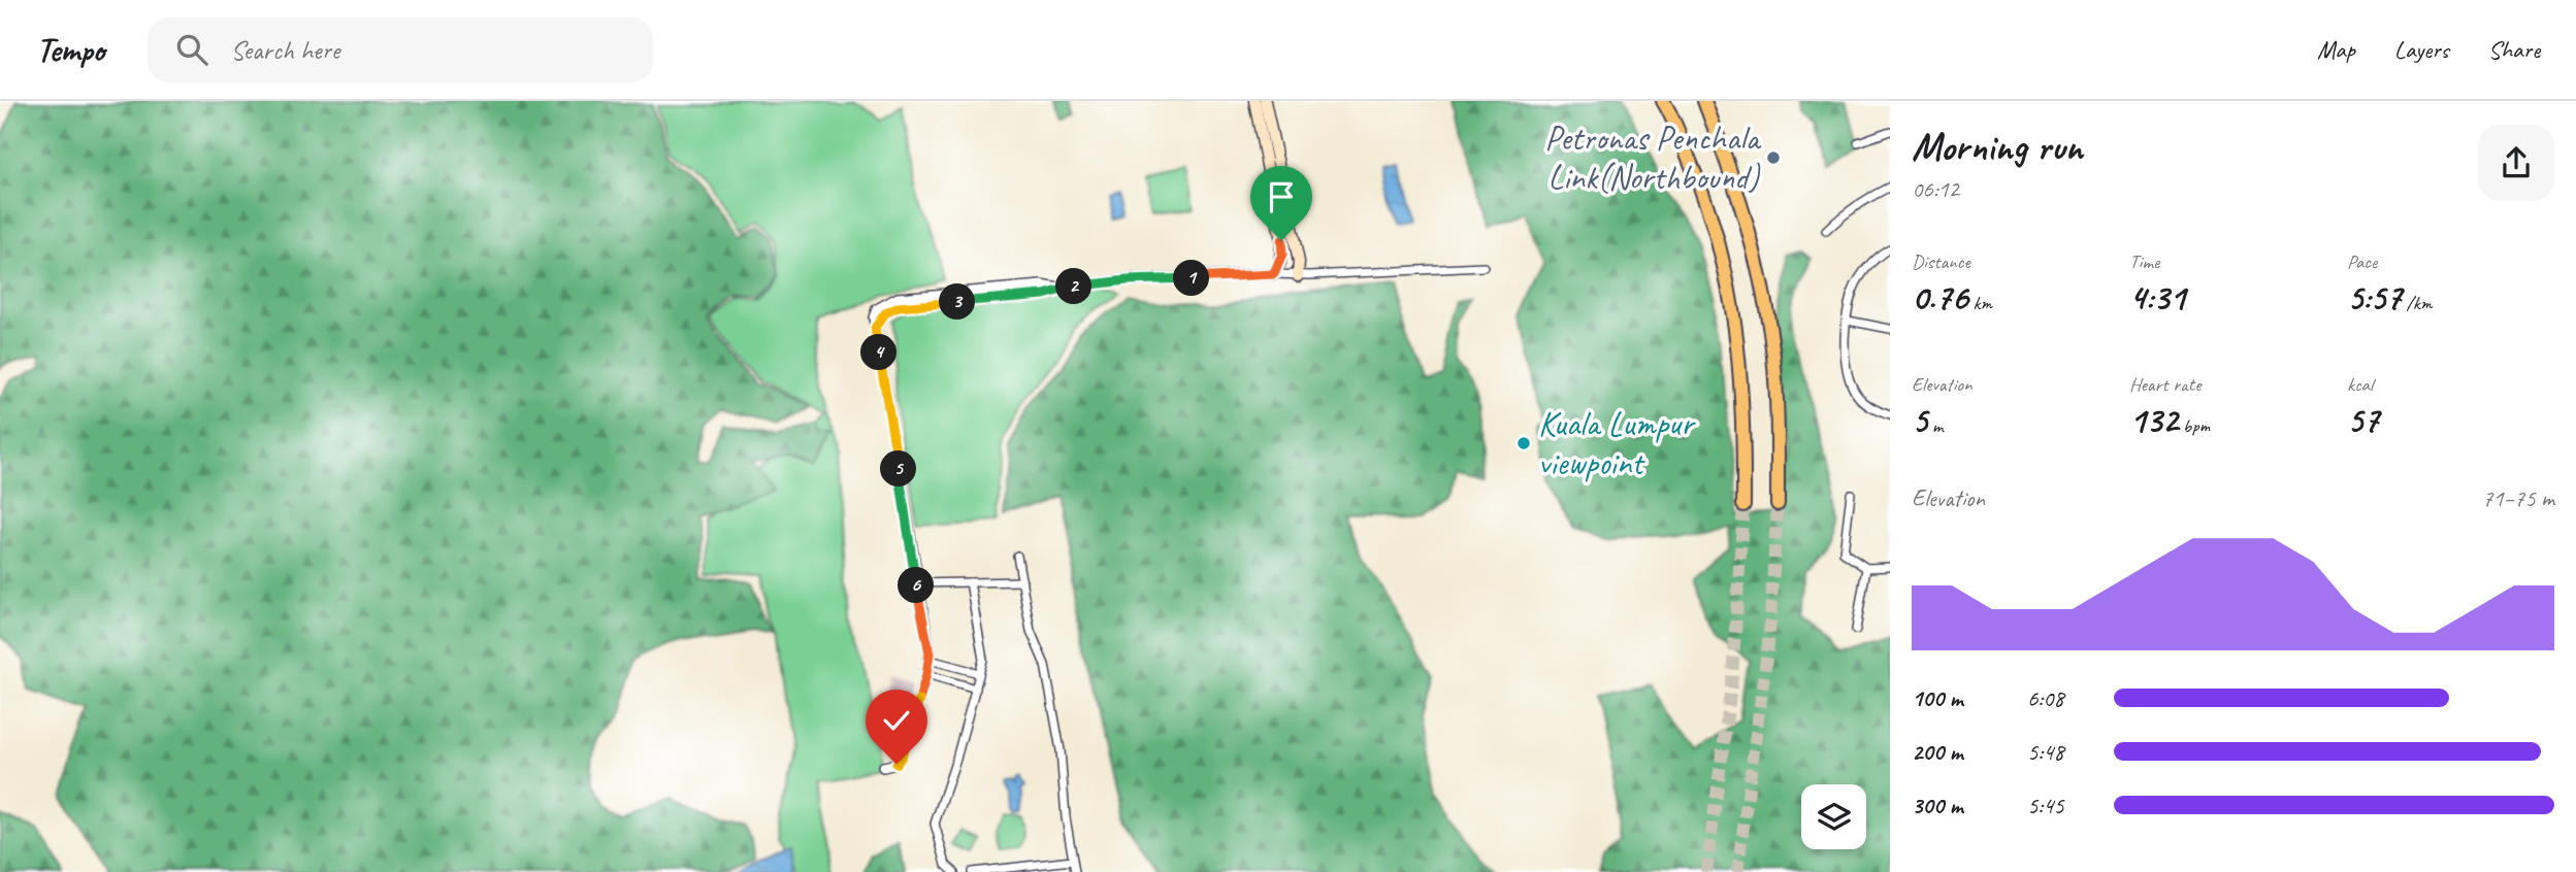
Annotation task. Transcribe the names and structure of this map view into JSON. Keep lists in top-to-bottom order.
{
  "places": ["Petronas Penchala Link(Northbound)", "Kuala Lumpur viewpoint"],
  "page": {
    "header": "Tempo",
    "search": "Search here",
    "nav": ["Map", "Layers", "Share"],
    "heading": ["Morning run", "06:12"],
    "stats": [
      ["Distance", "0.76 km"],
      ["Time", "4:31"],
      ["Pace", "5:57 /km"],
      ["Elevation", "5 m"],
      ["Heart rate", "132 bpm"],
      ["kcal", "57"]
    ],
    "pins": [
      "1",
      "2",
      "3",
      "4",
      "5",
      "6"
    ],
    "chart": ["Elevation", "71–75 m"],
    "list": [
      {
        "name": "100 m",
        "note": "6:08"
      },
      {
        "name": "200 m",
        "note": "5:48"
      },
      {
        "name": "300 m",
        "note": "5:45"
      }
    ]
  }
}
